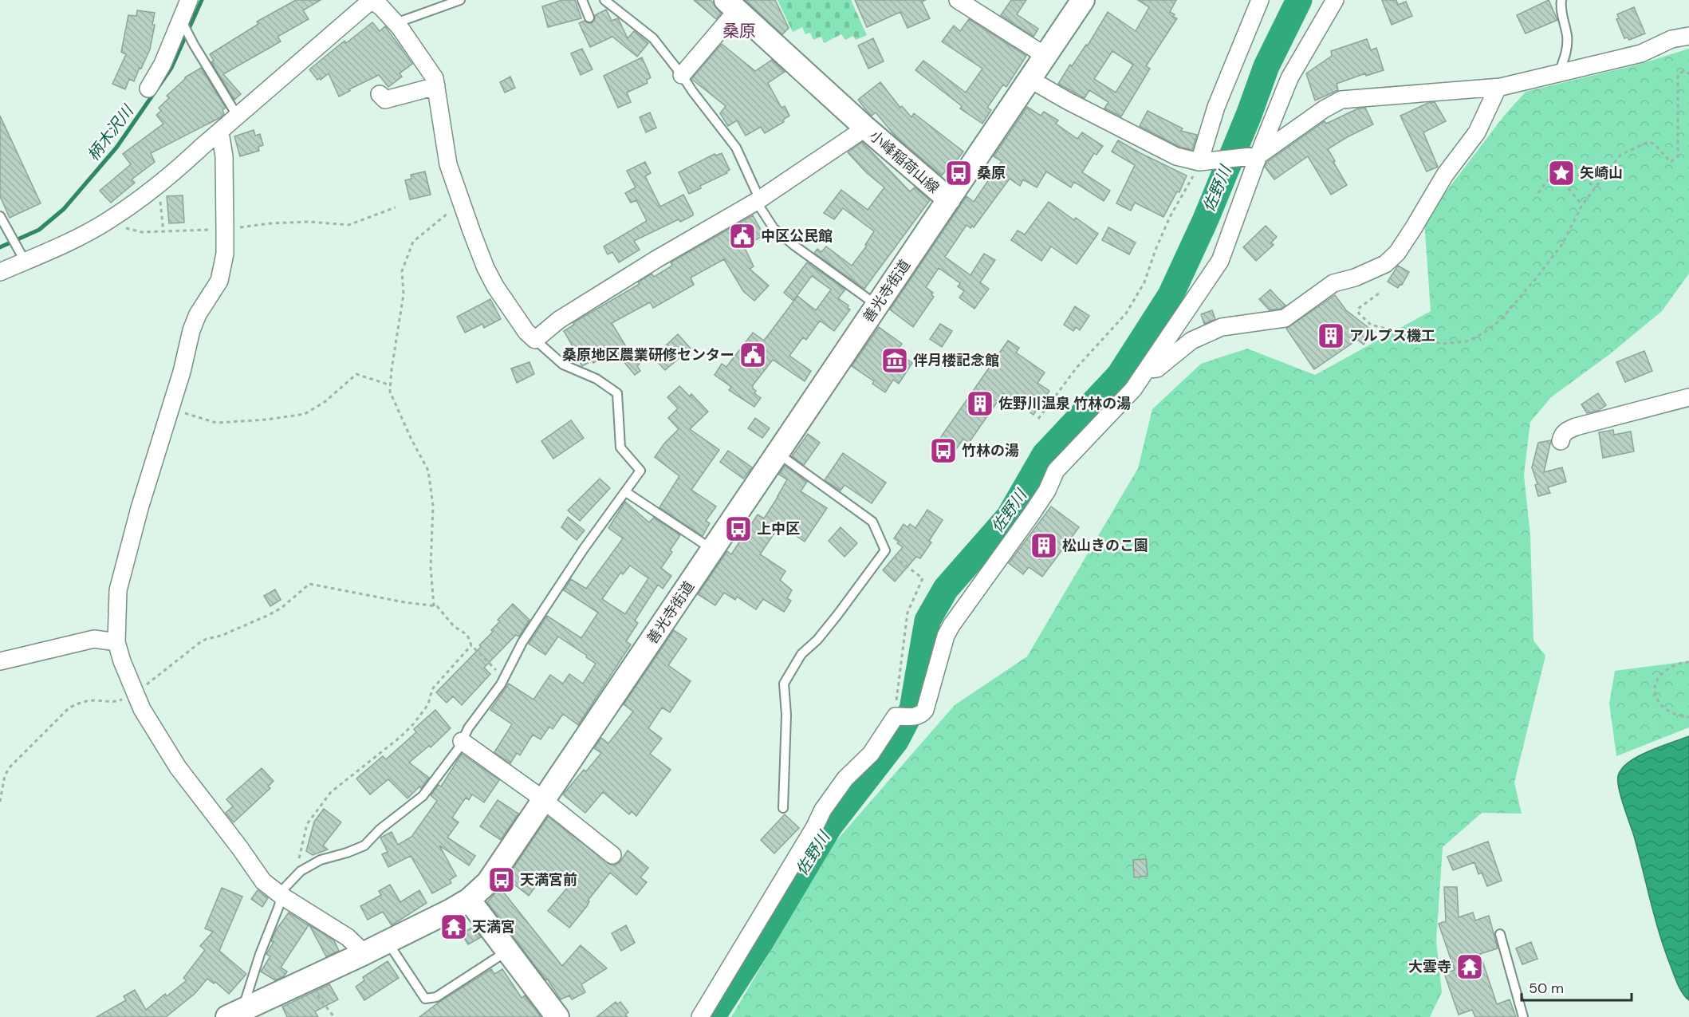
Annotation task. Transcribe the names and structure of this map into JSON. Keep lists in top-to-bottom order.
{
  "streets": {
    "street": ["小峰稲荷山線", "善光寺街道"]
  },
  "crossings": [
    ["小峰稲荷山線", "善光寺街道"]
  ],
  "districts": ["桑原"],
  "water": ["柄木沢川", "佐野川"],
  "places": {
    "bus stop": [
      "桑原",
      "竹林の湯",
      "上中区",
      "天満宮前"
    ],
    "place": ["矢崎山"],
    "public building": ["中区公民館", "桑原地区農業研修センター"],
    "building": ["アルプス機工", "佐野川温泉 竹林の湯", "松山きのこ園"],
    "museum": ["伴月楼記念館"],
    "temple": ["天満宮", "大雲寺"]
  },
  "scale_bar": "50 m"
}
